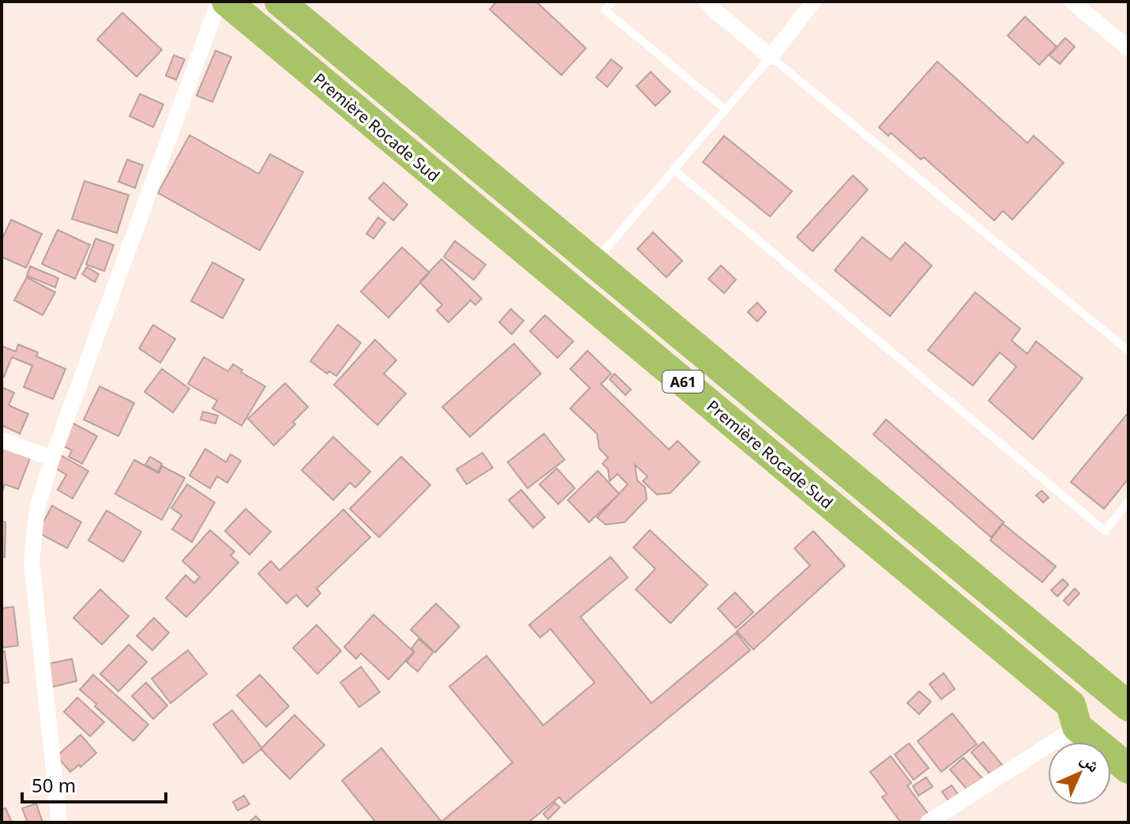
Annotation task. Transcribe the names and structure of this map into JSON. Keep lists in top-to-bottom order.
{
  "streets": {
    "highway": ["Première Rocade Sud", "A61"]
  },
  "scale_bar": "50 m",
  "north": "top right"
}
